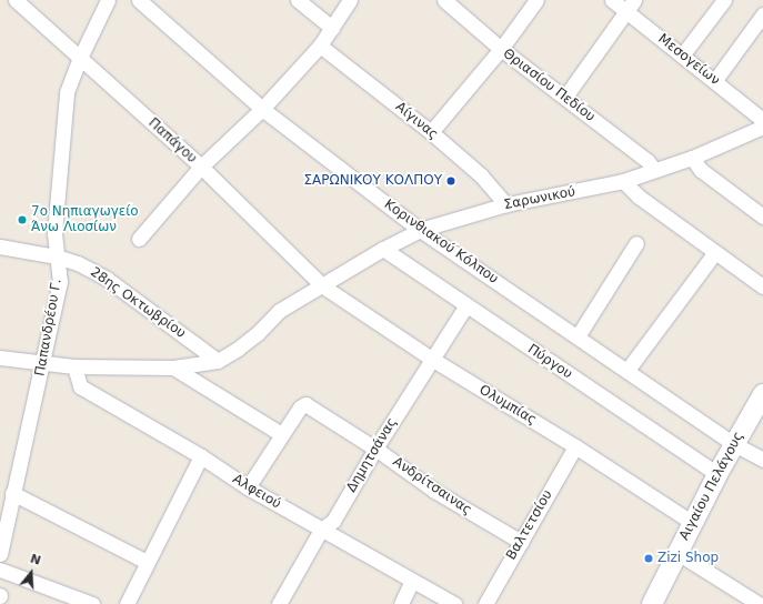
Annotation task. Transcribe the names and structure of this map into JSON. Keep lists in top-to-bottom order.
{
  "streets": {
    "main road": ["Αιγαίου Πελάγους"],
    "street": [
      "Μεσογείων",
      "Θριασίου Πεδίου",
      "Αίγινας",
      "Παπάγου",
      "Σαρωνικού",
      "Κορινθιακού Κόλπου",
      "28ης Οκτωβρίου",
      "Παπανδρέου Γ.",
      "Πύργου",
      "Ολυμπίας",
      "Δημητσάνας",
      "Ανδρίτσαινας",
      "Αλφειού",
      "Βαλτετσίου"
    ]
  },
  "crossings": [
    ["Θριασίου Πεδίου", "Σαρωνικού"],
    ["Αίγινας", "Σαρωνικού"],
    ["Παπάγου", "Σαρωνικού"],
    ["Παπάγου", "Παπανδρέου Γ."],
    ["Παπάγου", "Ολυμπίας"],
    ["Σαρωνικού", "Κορινθιακού Κόλπου"],
    ["Σαρωνικού", "28ης Οκτωβρίου"],
    ["Σαρωνικού", "Πύργου"],
    ["Σαρωνικού", "Ολυμπίας"],
    ["Κορινθιακού Κόλπου", "Αιγαίου Πελάγους"],
    ["28ης Οκτωβρίου", "Παπανδρέου Γ."],
    ["Πύργου", "Δημητσάνας"],
    ["Πύργου", "Αιγαίου Πελάγους"],
    ["Ολυμπίας", "Δημητσάνας"],
    ["Ολυμπίας", "Αιγαίου Πελάγους"],
    ["Ολυμπίας", "Βαλτετσίου"],
    ["Δημητσάνας", "Ανδρίτσαινας"],
    ["Δημητσάνας", "Αλφειού"],
    ["Ανδρίτσαινας", "Βαλτετσίου"]
  ],
  "places": ["ΣΑΡΩΝΙΚΟΥ ΚΟΛΠΟΥ", "7o Νηπιαγωγείο Άνω Λιοσίων", "Zizi Shop"],
  "north": "top"
}
